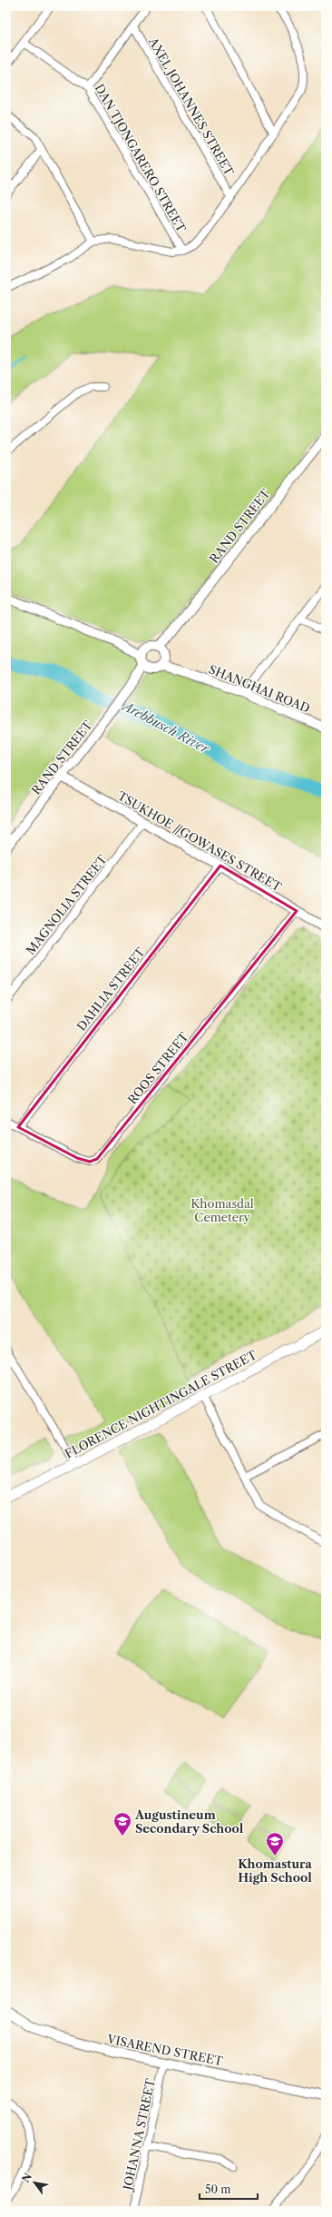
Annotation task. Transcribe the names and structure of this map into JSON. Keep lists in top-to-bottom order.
{
  "streets": {
    "main road": ["FLORENCE NIGHTINGALE STREET"],
    "street": [
      "AXEL JOHANNES STREET",
      "DAN TJONGARERO STREET",
      "RAND STREET",
      "SHANGHAI ROAD",
      "TSUKHOE //GOWASES STREET",
      "MAGNOLIA STREET",
      "DAHLIA STREET",
      "ROOS STREET",
      "VISAREND STREET",
      "JOHANNA STREET"
    ]
  },
  "crossings": [
    ["RAND STREET", "SHANGHAI ROAD"],
    ["RAND STREET", "TSUKHOE //GOWASES STREET"],
    ["TSUKHOE //GOWASES STREET", "MAGNOLIA STREET"],
    ["TSUKHOE //GOWASES STREET", "DAHLIA STREET"],
    ["TSUKHOE //GOWASES STREET", "ROOS STREET"],
    ["DAHLIA STREET", "ROOS STREET"],
    ["VISAREND STREET", "JOHANNA STREET"]
  ],
  "water": ["Arebbusch River"],
  "parks": ["Khomasdal Cemetery"],
  "places": {
    "school or university": ["Augustineum Secondary School", "Khomastura High School"]
  },
  "scale_bar": "50 m",
  "north": "top left"
}
